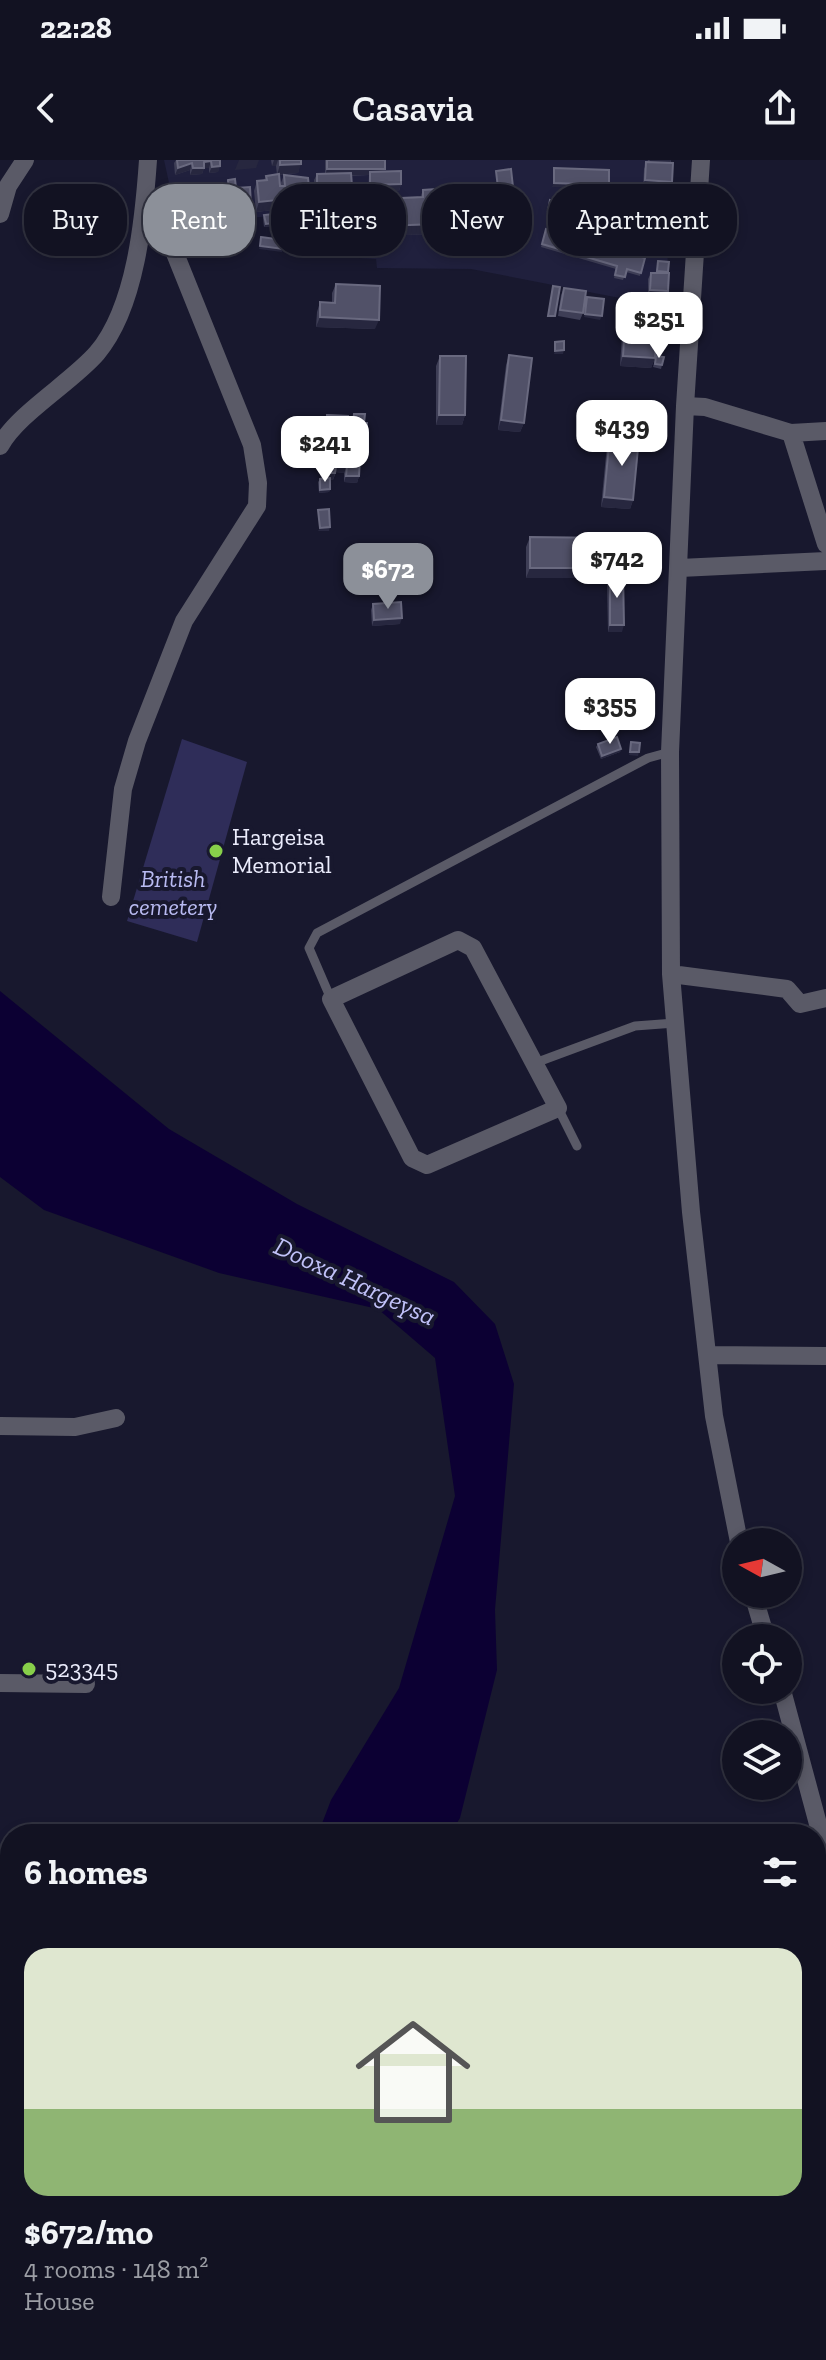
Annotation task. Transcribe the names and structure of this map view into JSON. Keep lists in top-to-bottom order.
{
  "water": ["Dooxa Hargeysa"],
  "parks": ["British cemetery"],
  "places": ["Hargeisa Memorial", "523345"],
  "north": "left",
  "page": {
    "status": "22:28",
    "header": "Casavia",
    "chip": [
      "Buy",
      "Rent",
      "Filters",
      "New",
      "Apartment"
    ],
    "price": [
      "$251",
      "$439",
      "$241",
      "$742",
      "$672",
      "$355"
    ],
    "heading": "6 homes",
    "list": [
      {
        "name": "$672/mo",
        "note": "4 rooms · 148 m² · House"
      }
    ]
  }
}
